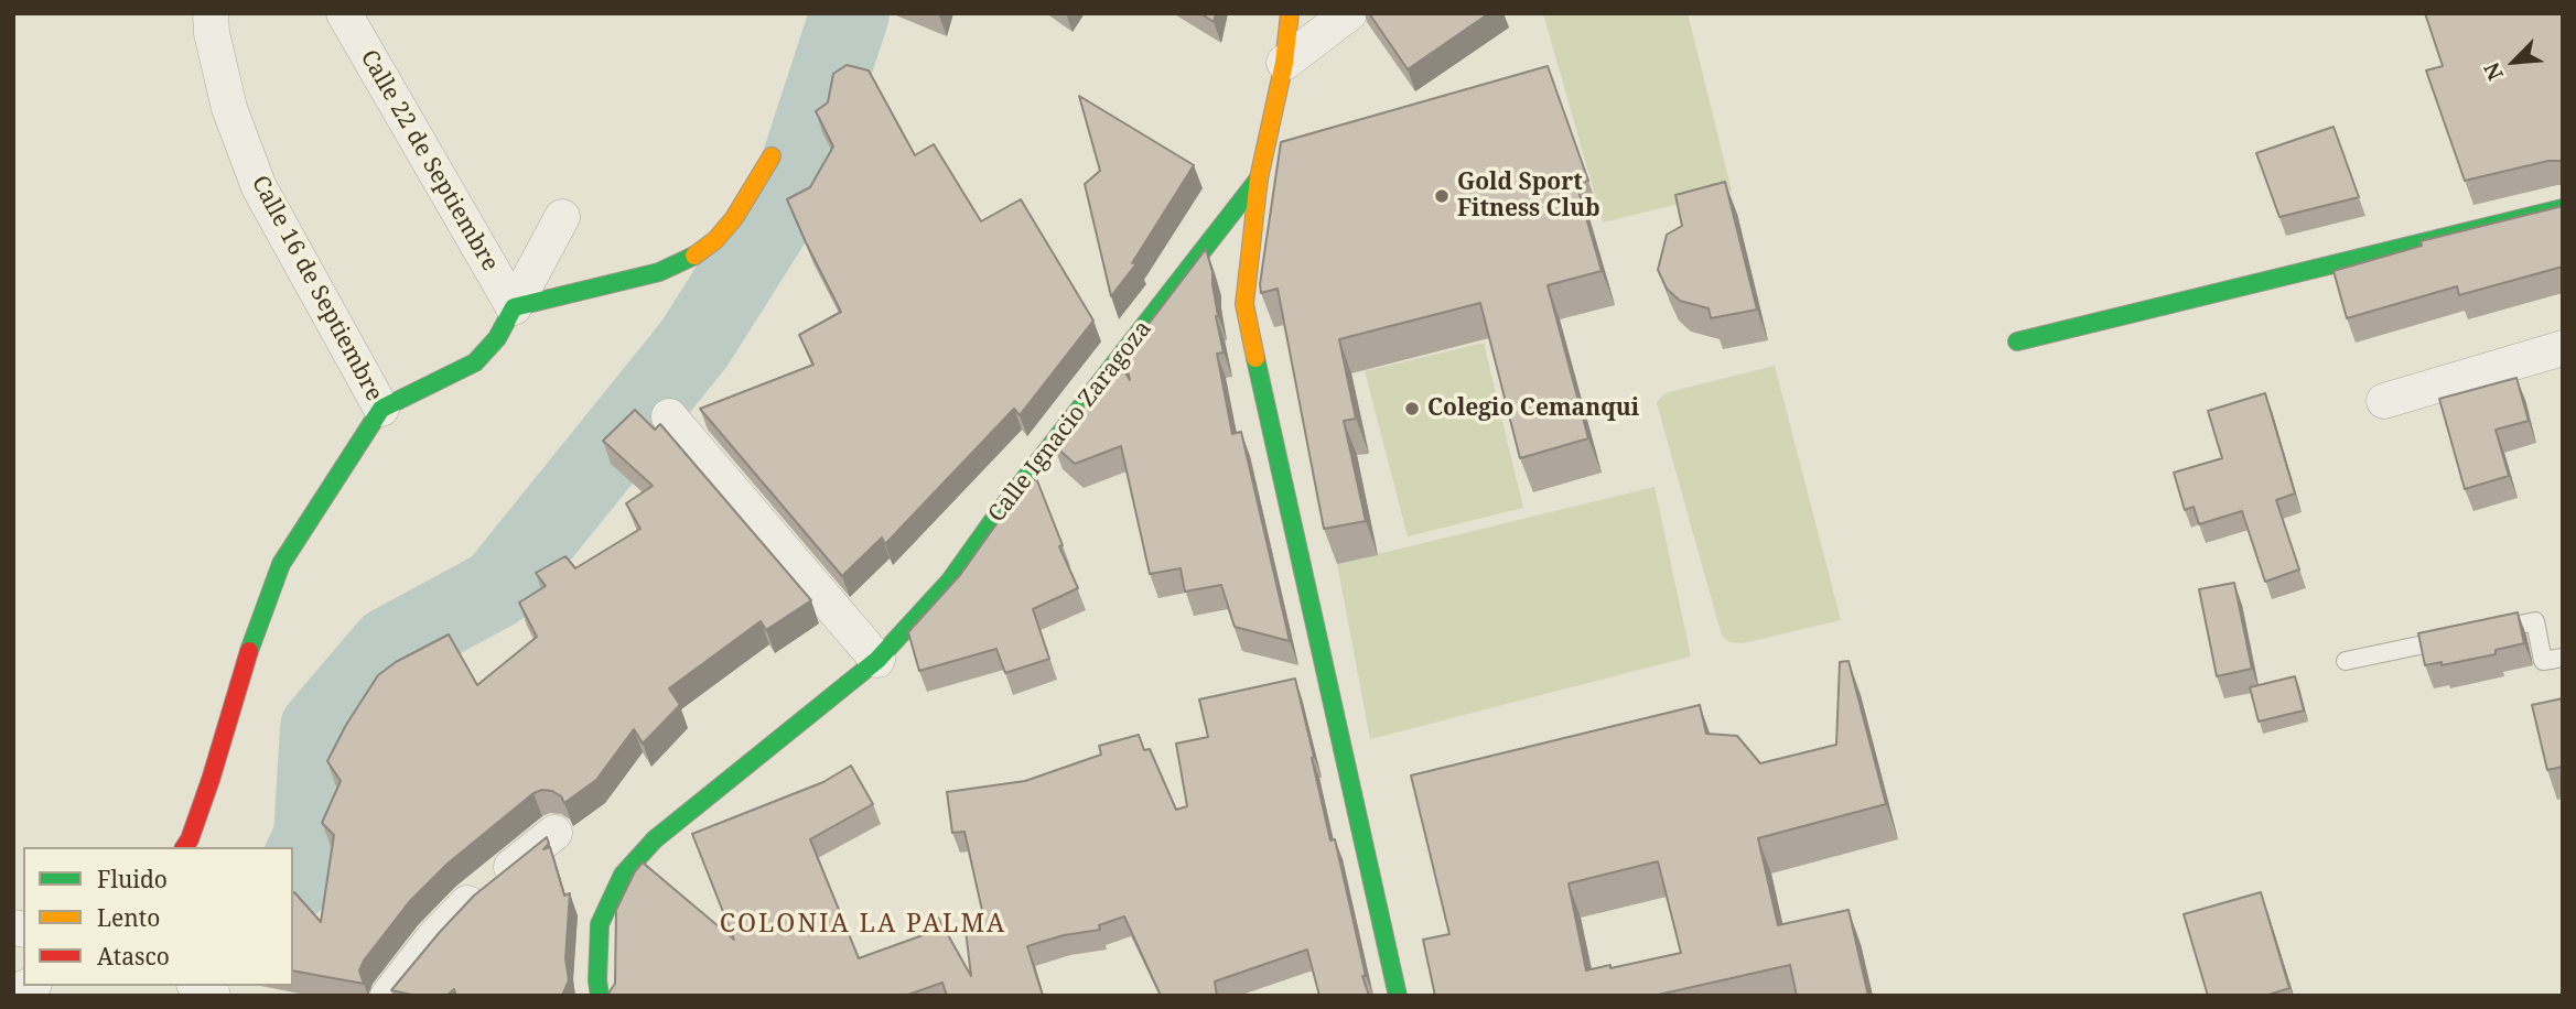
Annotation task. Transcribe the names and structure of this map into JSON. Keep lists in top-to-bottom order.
{
  "streets": {
    "street": ["Calle 22 de Septiembre", "Calle 16 de Septiembre", "Calle Ignacio Zaragoza"]
  },
  "districts": ["COLONIA LA PALMA"],
  "places": ["Gold Sport Fitness Club", "Colegio Cemanqui"],
  "legend": ["Fluido", "Lento", "Atasco"],
  "north": "bottom left"
}
